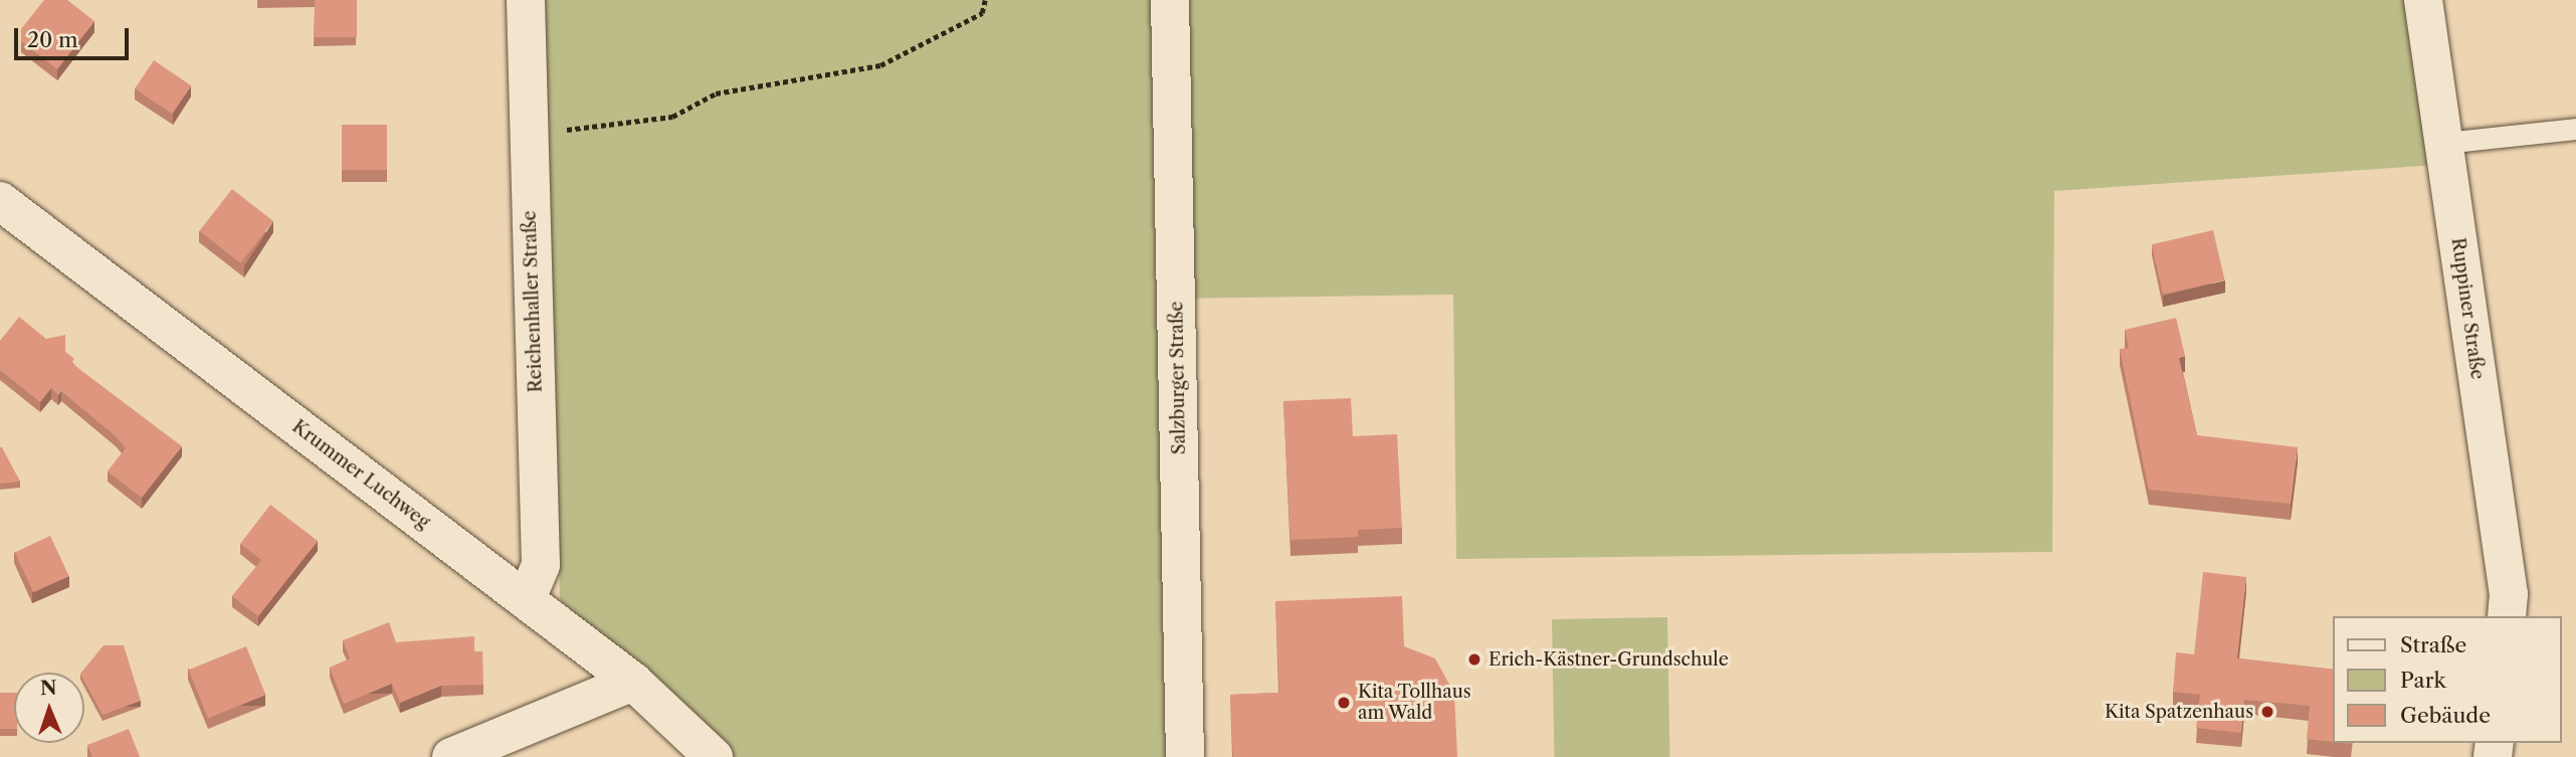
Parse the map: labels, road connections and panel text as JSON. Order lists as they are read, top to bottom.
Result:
{
  "streets": {
    "street": [
      "Reichenhaller Straße",
      "Ruppiner Straße",
      "Salzburger Straße",
      "Krummer Luchweg"
    ]
  },
  "crossings": [
    ["Reichenhaller Straße", "Krummer Luchweg"]
  ],
  "places": ["Erich-Kästner-Grundschule", "Kita Tollhaus am Wald", "Kita Spatzenhaus"],
  "legend": ["Straße", "Park", "Gebäude"],
  "scale_bar": "20 m",
  "north": "top"
}
